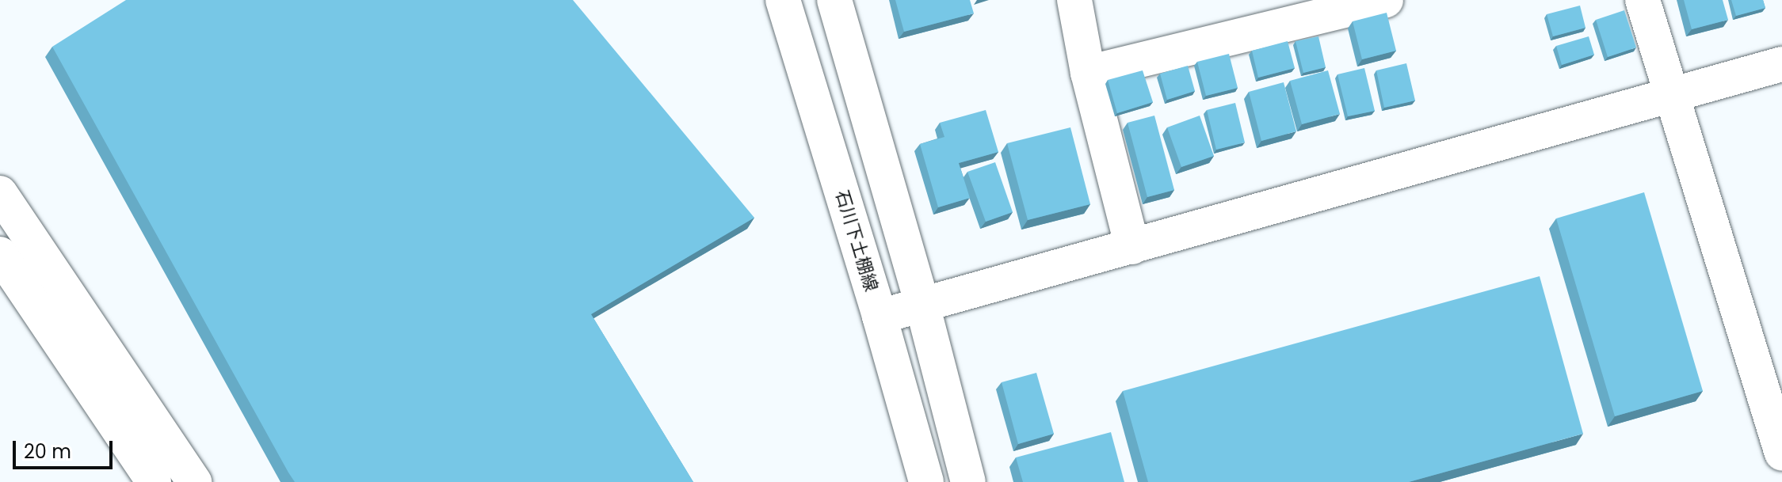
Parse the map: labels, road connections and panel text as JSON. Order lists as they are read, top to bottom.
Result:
{
  "streets": {
    "street": ["石川下土棚線"]
  },
  "scale_bar": "20 m"
}
